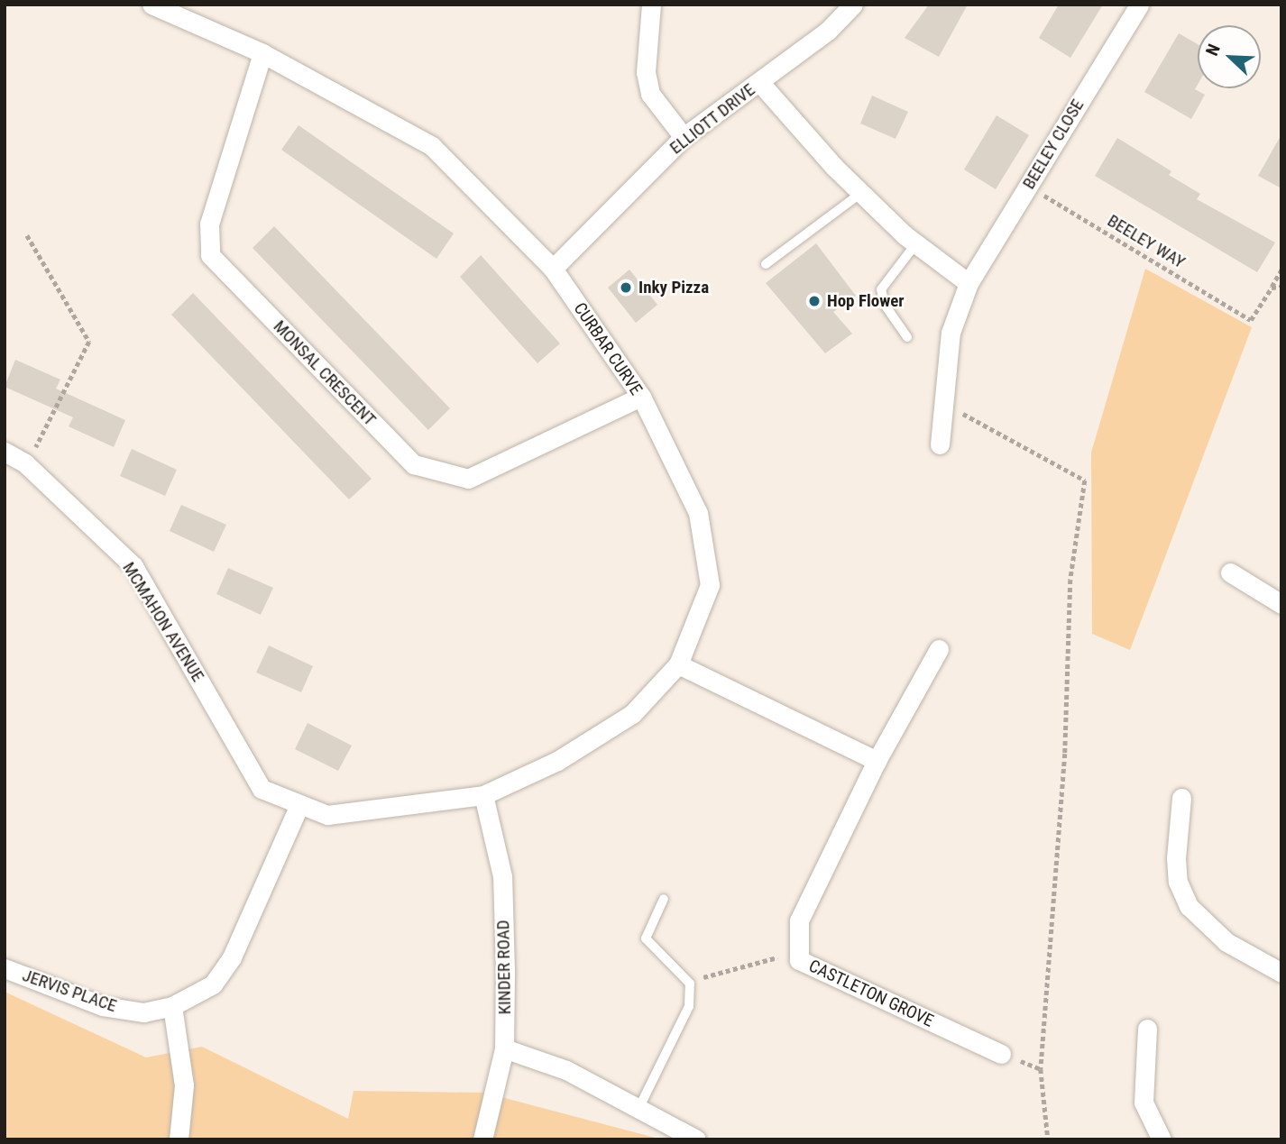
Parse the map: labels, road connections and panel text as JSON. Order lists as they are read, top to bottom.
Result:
{
  "streets": {
    "street": [
      "ELLIOTT DRIVE",
      "BEELEY CLOSE",
      "CURBAR CURVE",
      "MONSAL CRESCENT",
      "MCMAHON AVENUE",
      "KINDER ROAD",
      "JERVIS PLACE",
      "CASTLETON GROVE"
    ],
    "path": ["BEELEY WAY"]
  },
  "crossings": [
    ["ELLIOTT DRIVE", "CURBAR CURVE"],
    ["BEELEY CLOSE", "BEELEY WAY"],
    ["CURBAR CURVE", "MONSAL CRESCENT"],
    ["CURBAR CURVE", "MCMAHON AVENUE"],
    ["CURBAR CURVE", "KINDER ROAD"],
    ["MCMAHON AVENUE", "KINDER ROAD"]
  ],
  "places": ["Inky Pizza", "Hop Flower"],
  "north": "top left"
}
